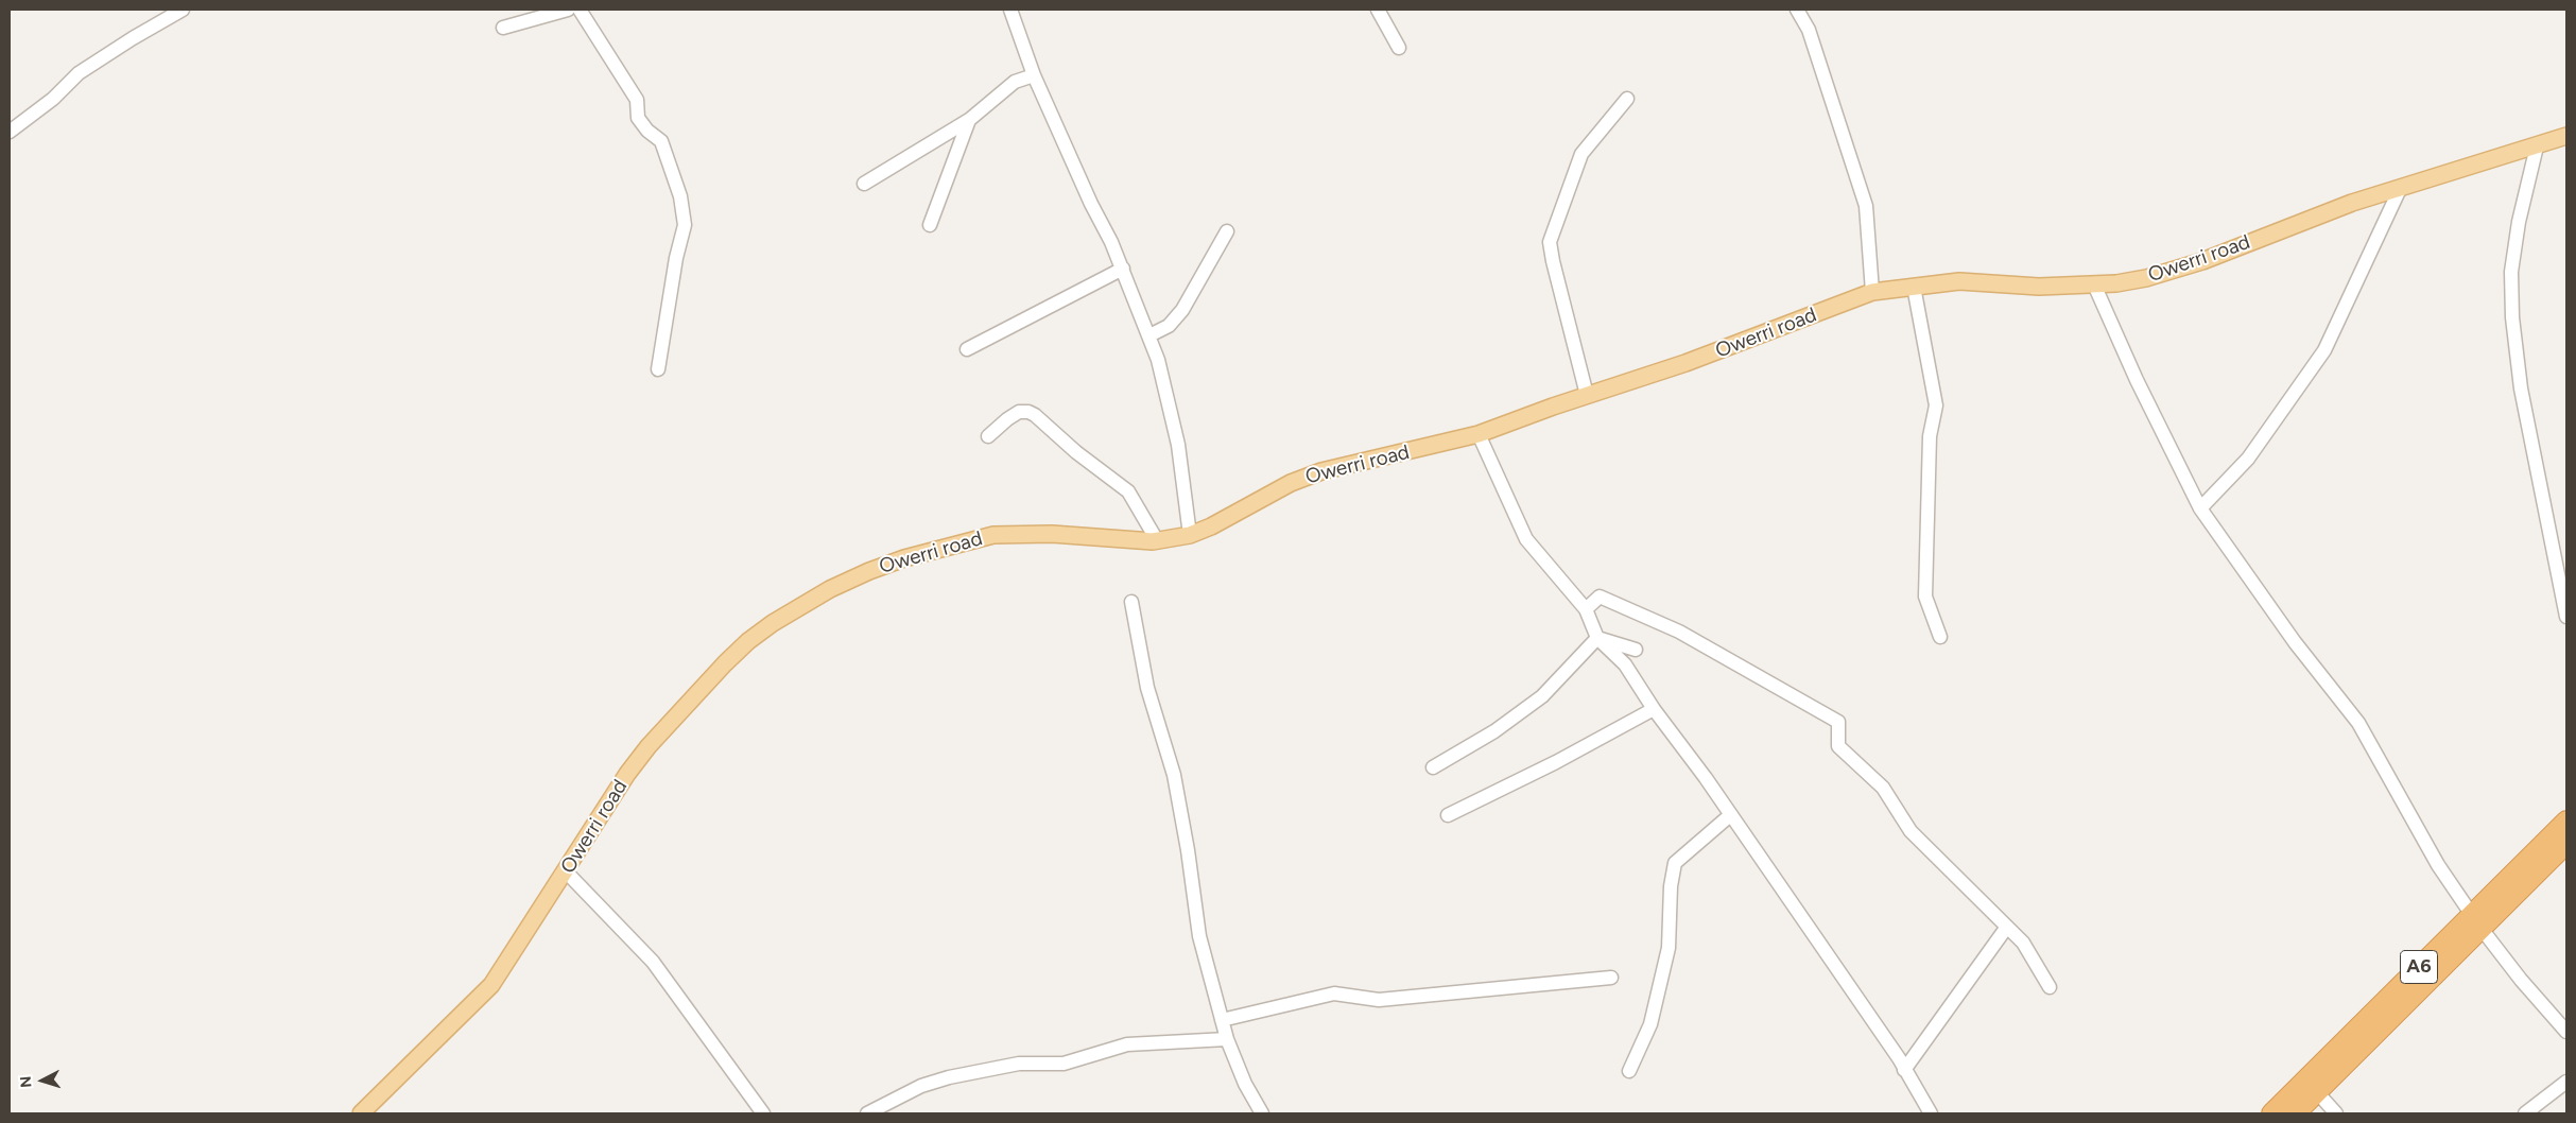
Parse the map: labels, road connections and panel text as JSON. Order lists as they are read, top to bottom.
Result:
{
  "streets": {
    "highway": ["A6"],
    "main road": ["Owerri road"]
  },
  "north": "left"
}
